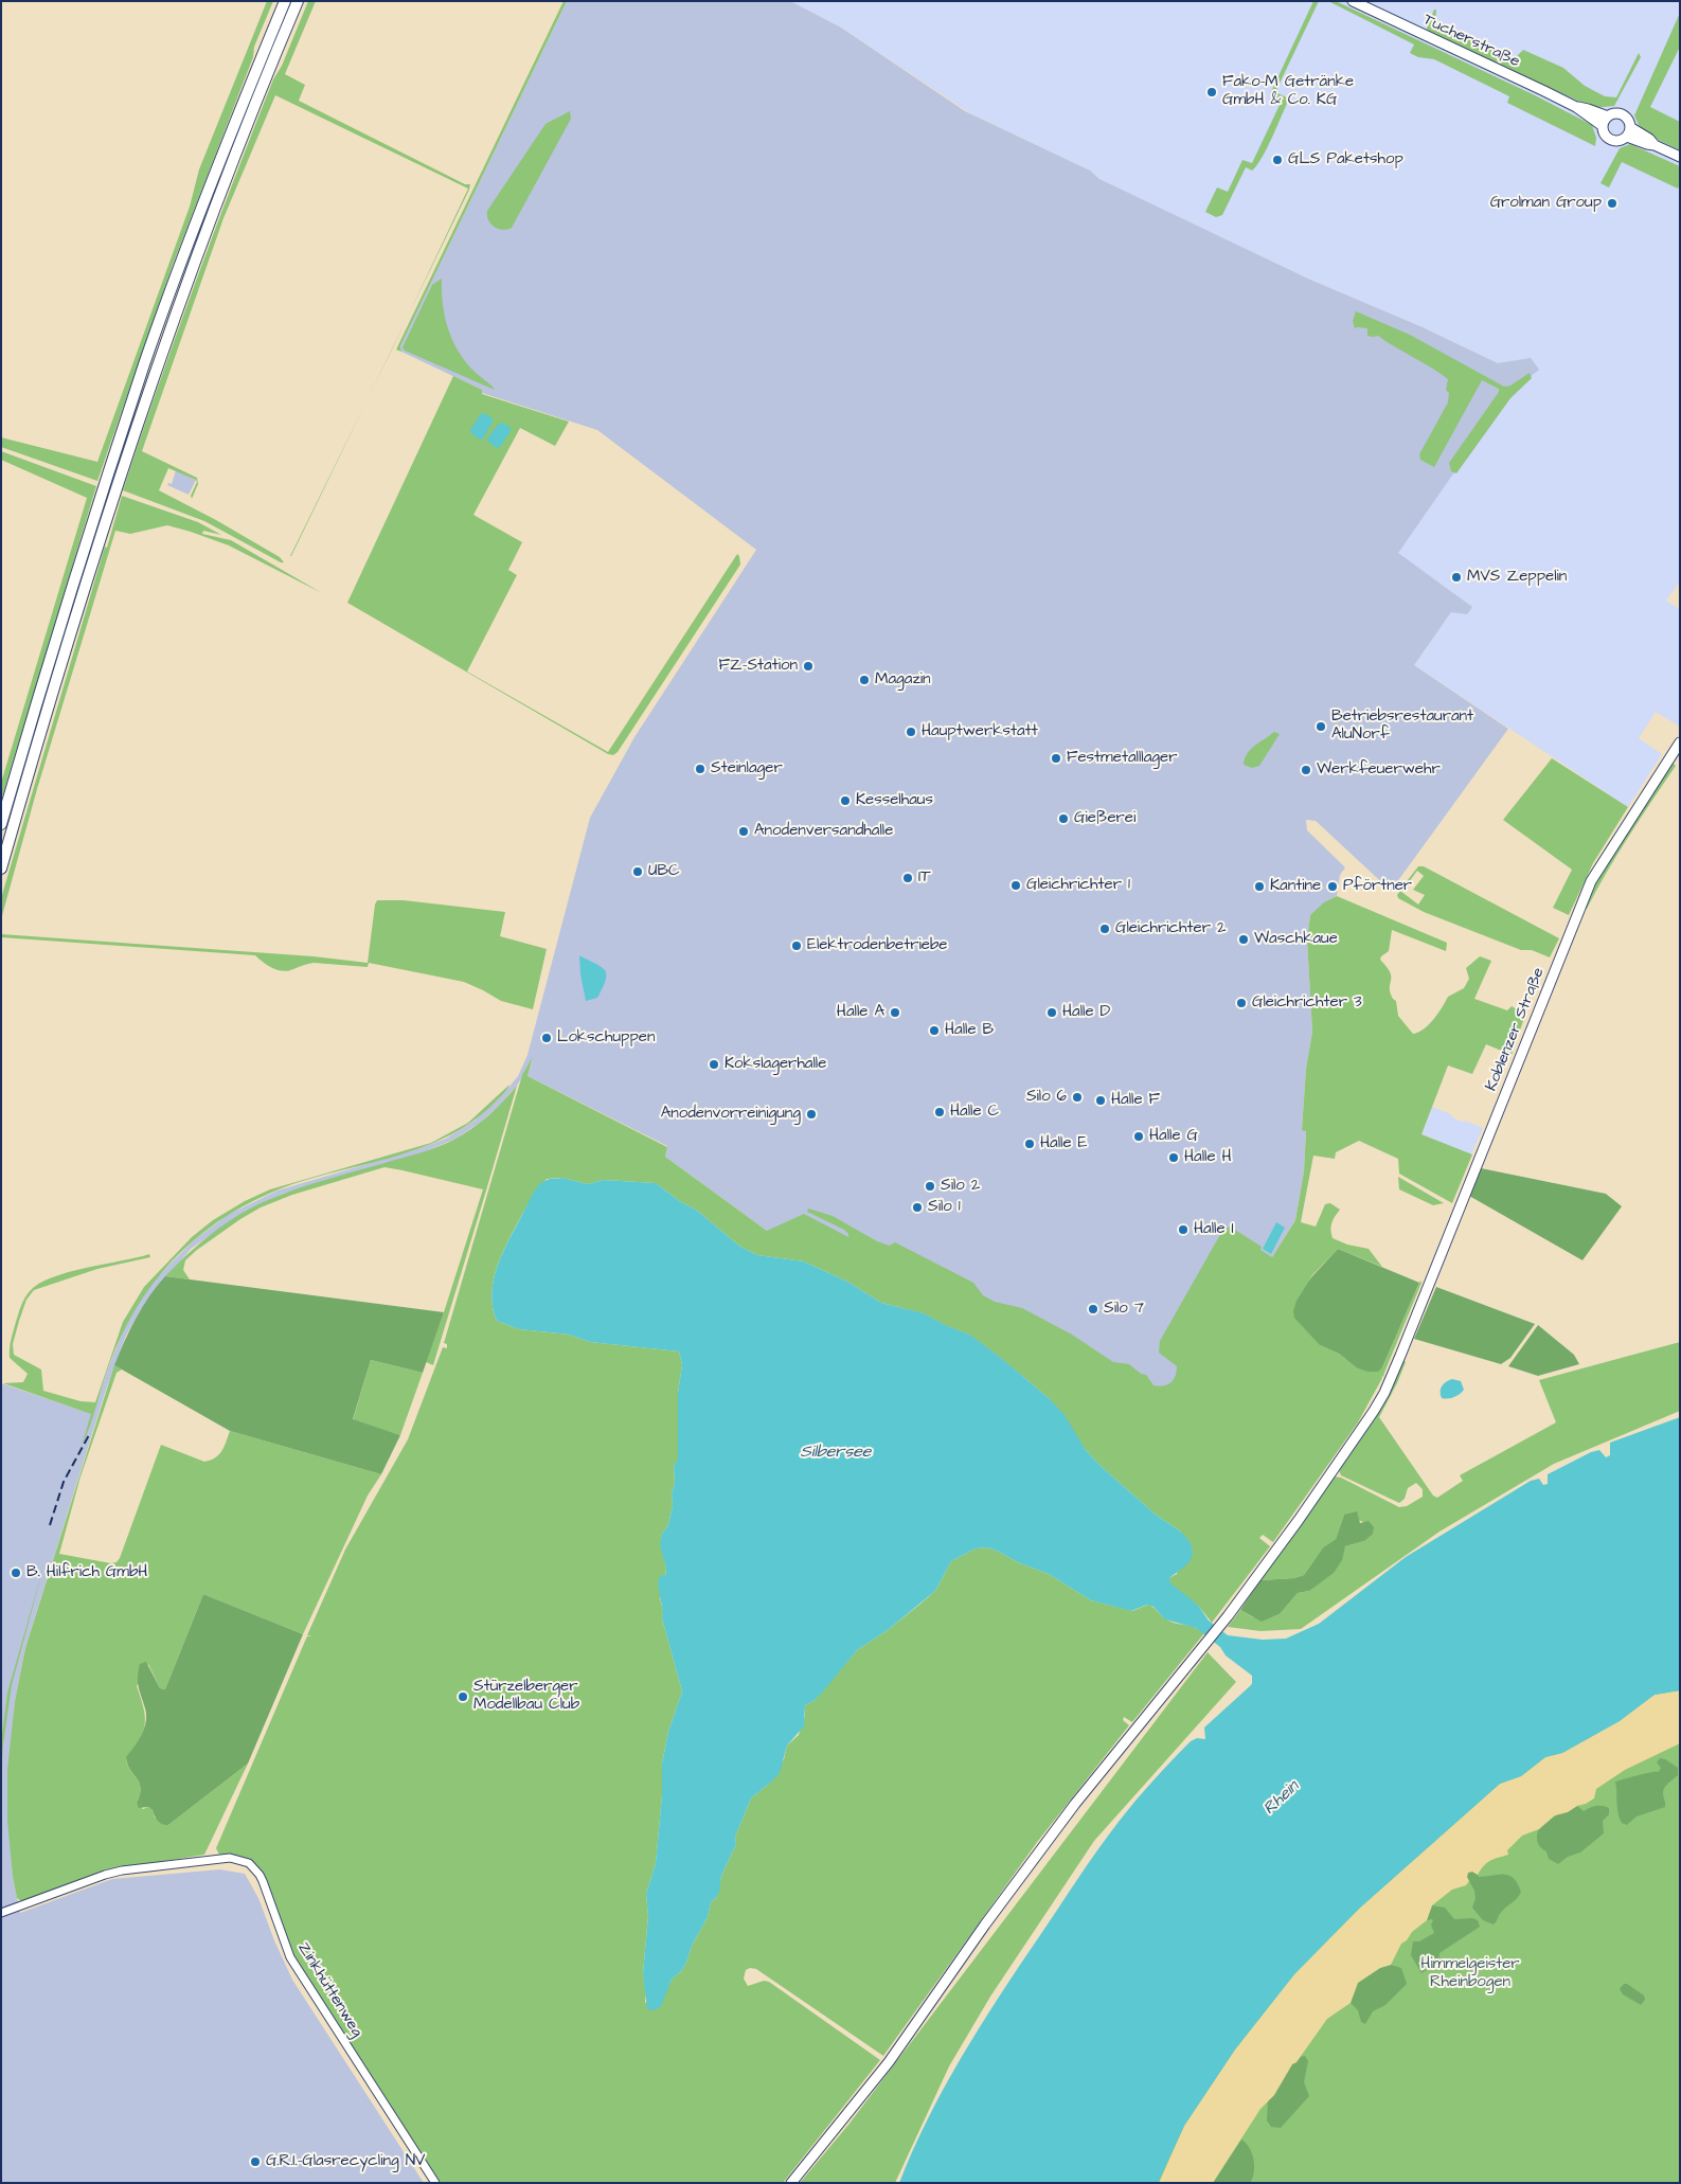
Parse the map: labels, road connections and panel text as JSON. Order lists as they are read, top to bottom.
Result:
{
  "streets": {
    "main road": ["Tucherstraße", "Koblenzer Straße"],
    "street": ["Zinkhüttenweg"]
  },
  "water": ["Silbersee", "Rhein"],
  "parks": ["Himmelgeister Rheinbogen"],
  "places": [
    "Fako-M Getränke GmbH & Co. KG",
    "GLS Paketshop",
    "Grolman Group",
    "MVS Zeppelin",
    "FZ-Station",
    "Magazin",
    "Betriebsrestaurant AluNorf",
    "Hauptwerkstatt",
    "Festmetalllager",
    "Steinlager",
    "Werkfeuerwehr",
    "Kesselhaus",
    "Gießerei",
    "Anodenversandhalle",
    "UBC",
    "IT",
    "Gleichrichter 1",
    "Kantine",
    "Pförtner",
    "Gleichrichter 2",
    "Waschkaue",
    "Elektrodenbetriebe",
    "Gleichrichter 3",
    "Halle A",
    "Halle D",
    "Halle B",
    "Lokschuppen",
    "Kokslagerhalle",
    "Silo 6",
    "Halle F",
    "Halle C",
    "Anodenvorreinigung",
    "Halle G",
    "Halle E",
    "Halle H",
    "Silo 2",
    "Silo 1",
    "Halle I",
    "Silo 7",
    "B. Hilfrich GmbH",
    "Stürzelberger Modellbau Club",
    "G.R.I.-Glasrecycling NV"
  ]
}
